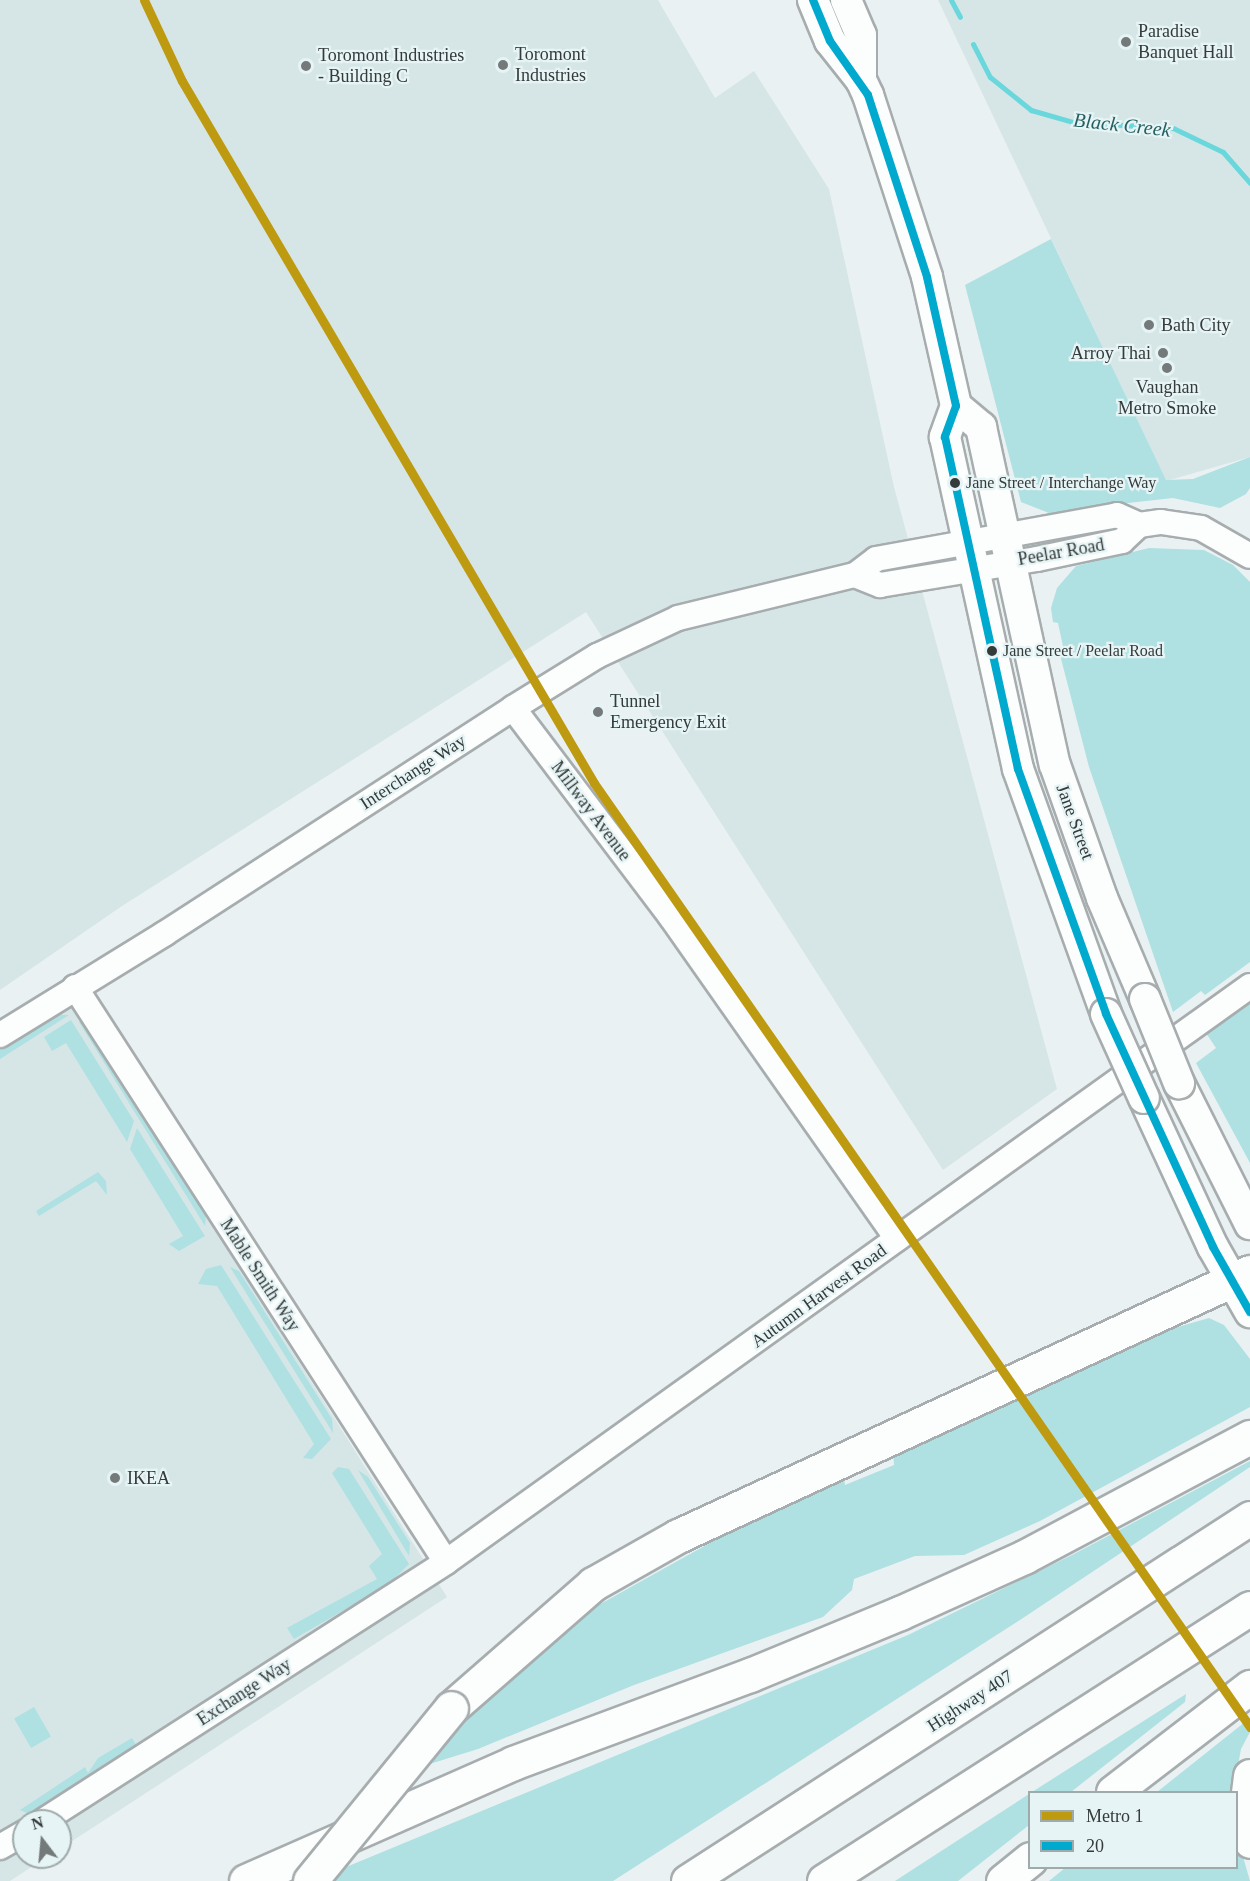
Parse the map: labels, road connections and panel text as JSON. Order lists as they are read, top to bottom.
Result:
{
  "streets": {
    "highway": ["Highway 407"],
    "main road": ["Jane Street"],
    "street": [
      "Peelar Road",
      "Interchange Way",
      "Millway Avenue",
      "Mable Smith Way",
      "Autumn Harvest Road",
      "Exchange Way"
    ]
  },
  "crossings": [
    ["Peelar Road", "Interchange Way"],
    ["Peelar Road", "Jane Street"],
    ["Interchange Way", "Millway Avenue"],
    ["Interchange Way", "Jane Street"],
    ["Interchange Way", "Mable Smith Way"],
    ["Millway Avenue", "Autumn Harvest Road"],
    ["Mable Smith Way", "Autumn Harvest Road"],
    ["Mable Smith Way", "Exchange Way"],
    ["Autumn Harvest Road", "Exchange Way"]
  ],
  "water": ["Black Creek"],
  "places": [
    "Paradise Banquet Hall",
    "Toromont Industries",
    "Toromont Industries - Building C",
    "Bath City",
    "Arroy Thai",
    "Vaughan Metro Smoke",
    "Jane Street / Interchange Way",
    "Jane Street / Peelar Road",
    "Tunnel Emergency Exit",
    "IKEA"
  ],
  "lines": ["metro line 1", "transit line 20"],
  "legend": ["Metro 1", "20"],
  "north": "top"
}
